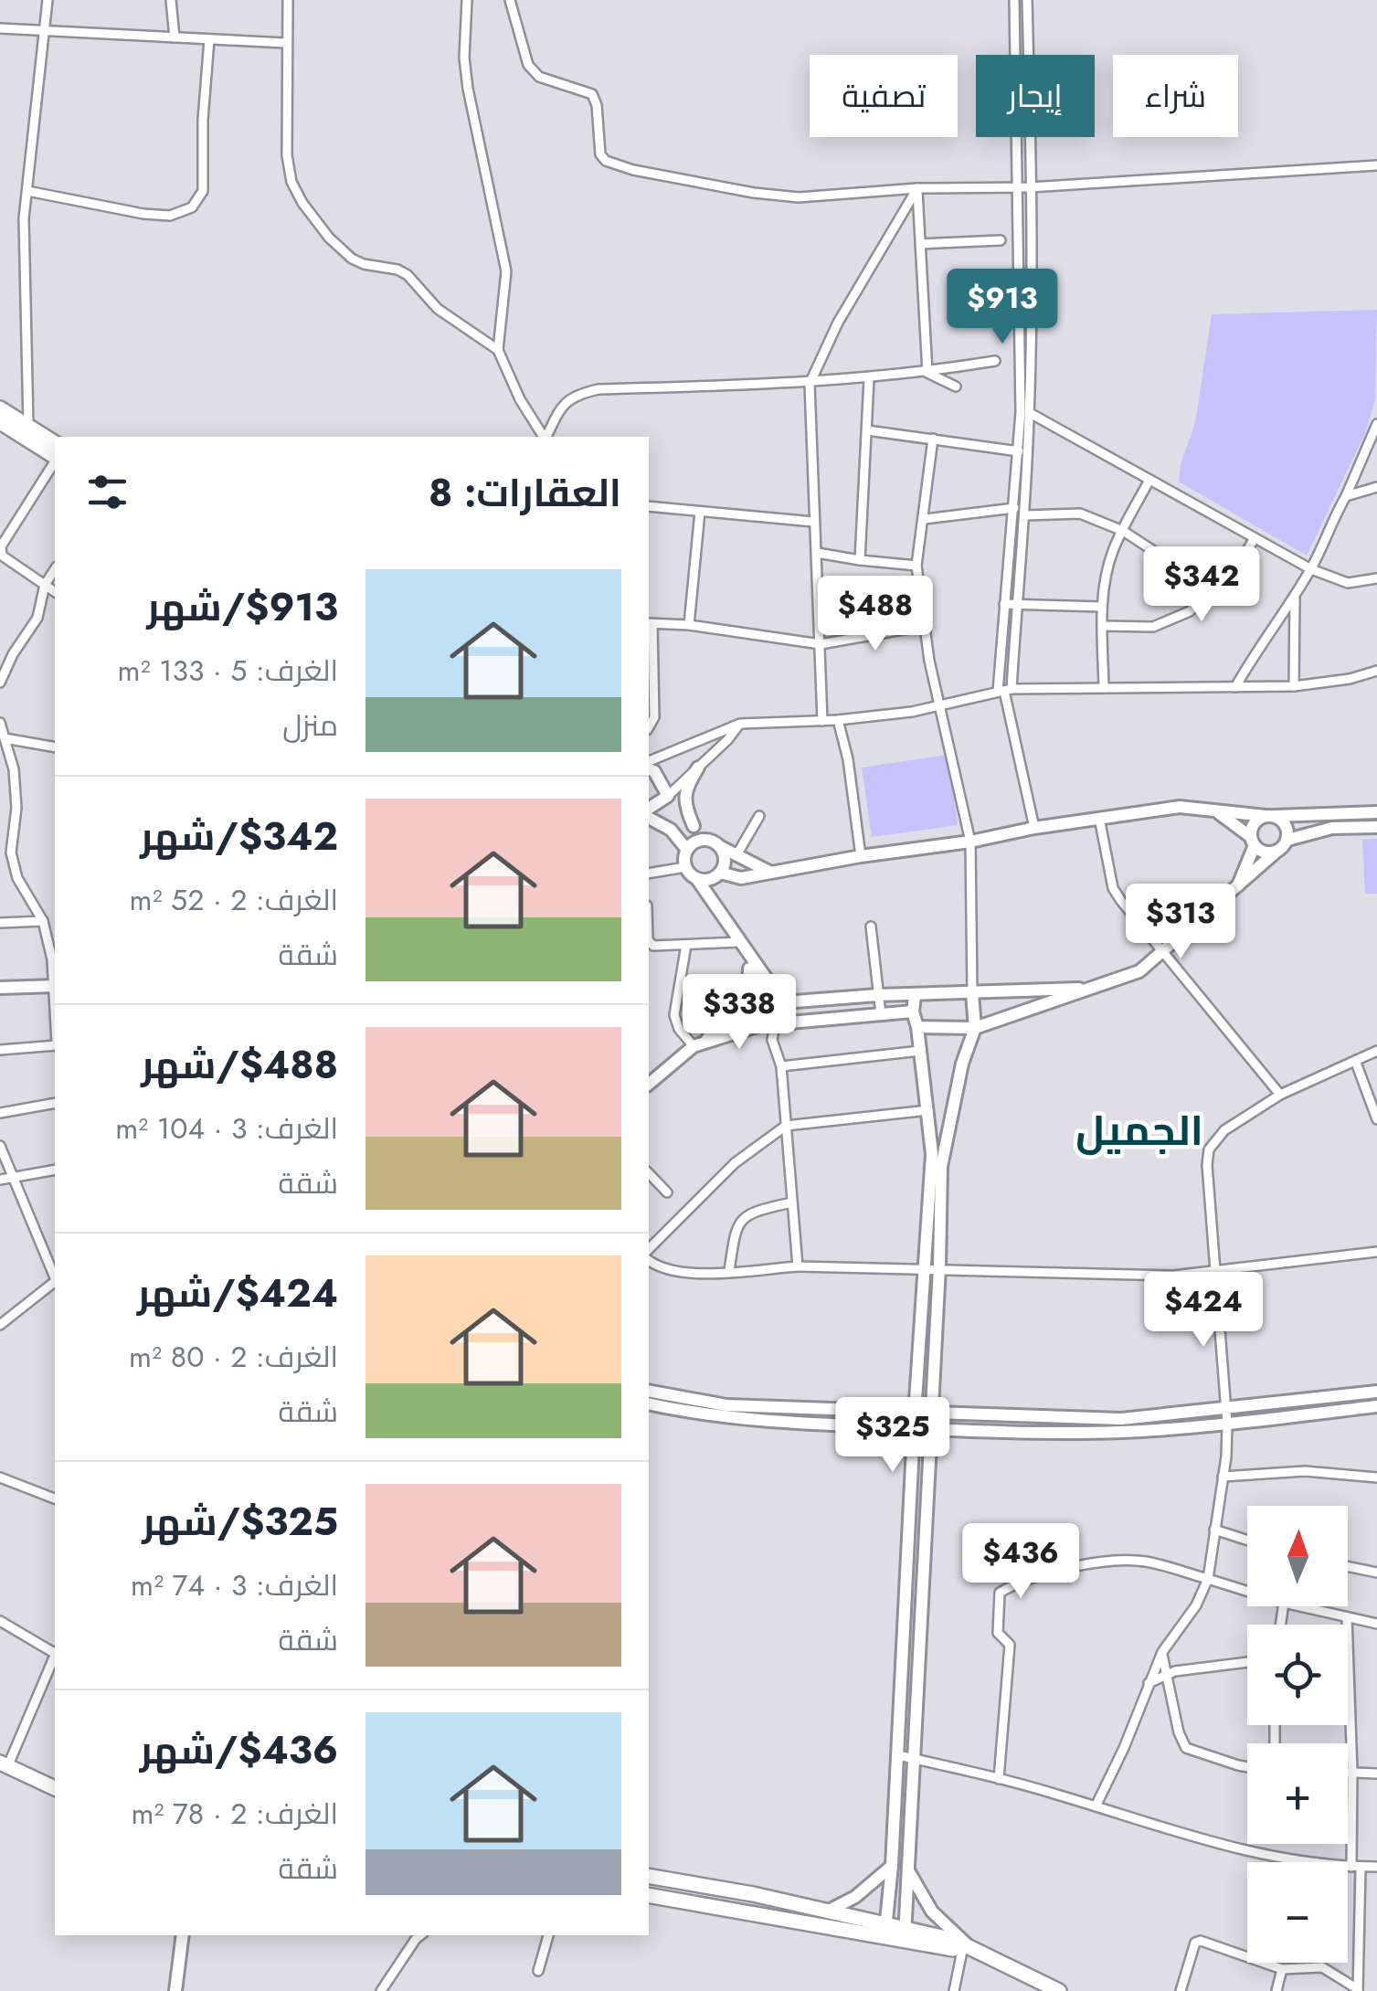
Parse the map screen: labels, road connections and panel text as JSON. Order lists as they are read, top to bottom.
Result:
{
  "districts": ["الجميل"],
  "north": "top",
  "page": {
    "chip": ["شراء", "إيجار", "تصفية"],
    "price": [
      "$913",
      "$342",
      "$488",
      "$313",
      "$338",
      "$424",
      "$325",
      "$436"
    ],
    "heading": "العقارات: 8",
    "list": [
      {
        "name": "$913/شهر",
        "note": "الغرف: 5 · 133 m² · منزل"
      },
      {
        "name": "$342/شهر",
        "note": "الغرف: 2 · 52 m² · شقة"
      },
      {
        "name": "$488/شهر",
        "note": "الغرف: 3 · 104 m² · شقة"
      },
      {
        "name": "$424/شهر",
        "note": "الغرف: 2 · 80 m² · شقة"
      },
      {
        "name": "$325/شهر",
        "note": "الغرف: 3 · 74 m² · شقة"
      },
      {
        "name": "$436/شهر",
        "note": "الغرف: 2 · 78 m² · شقة"
      }
    ],
    "map_buttons": ["+", "−"]
  }
}
